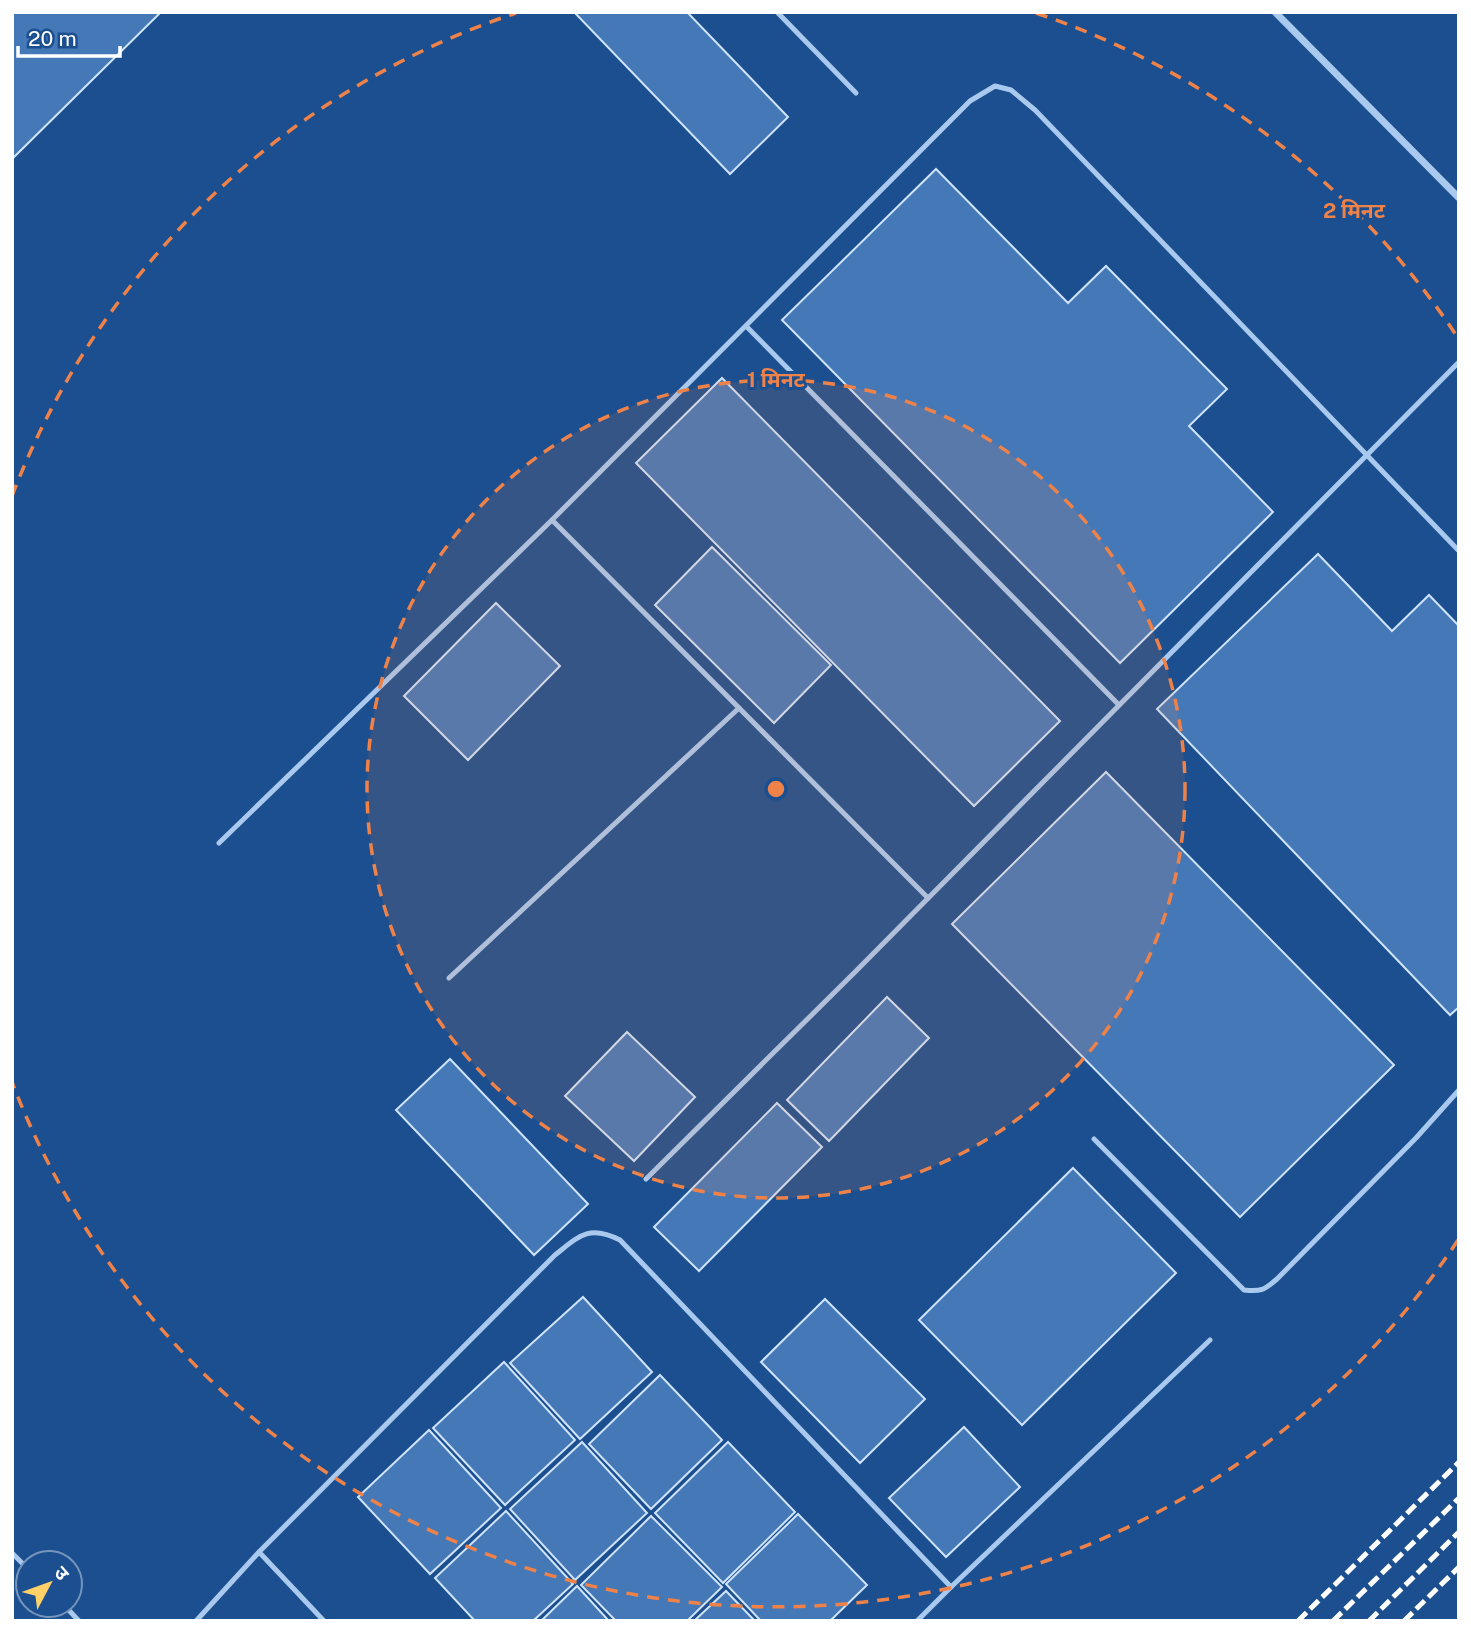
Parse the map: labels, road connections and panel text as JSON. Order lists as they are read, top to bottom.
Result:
{
  "scale_bar": "20 m",
  "north": "top right",
  "rings": ["2 मिनट", "1 मिनट"]
}
